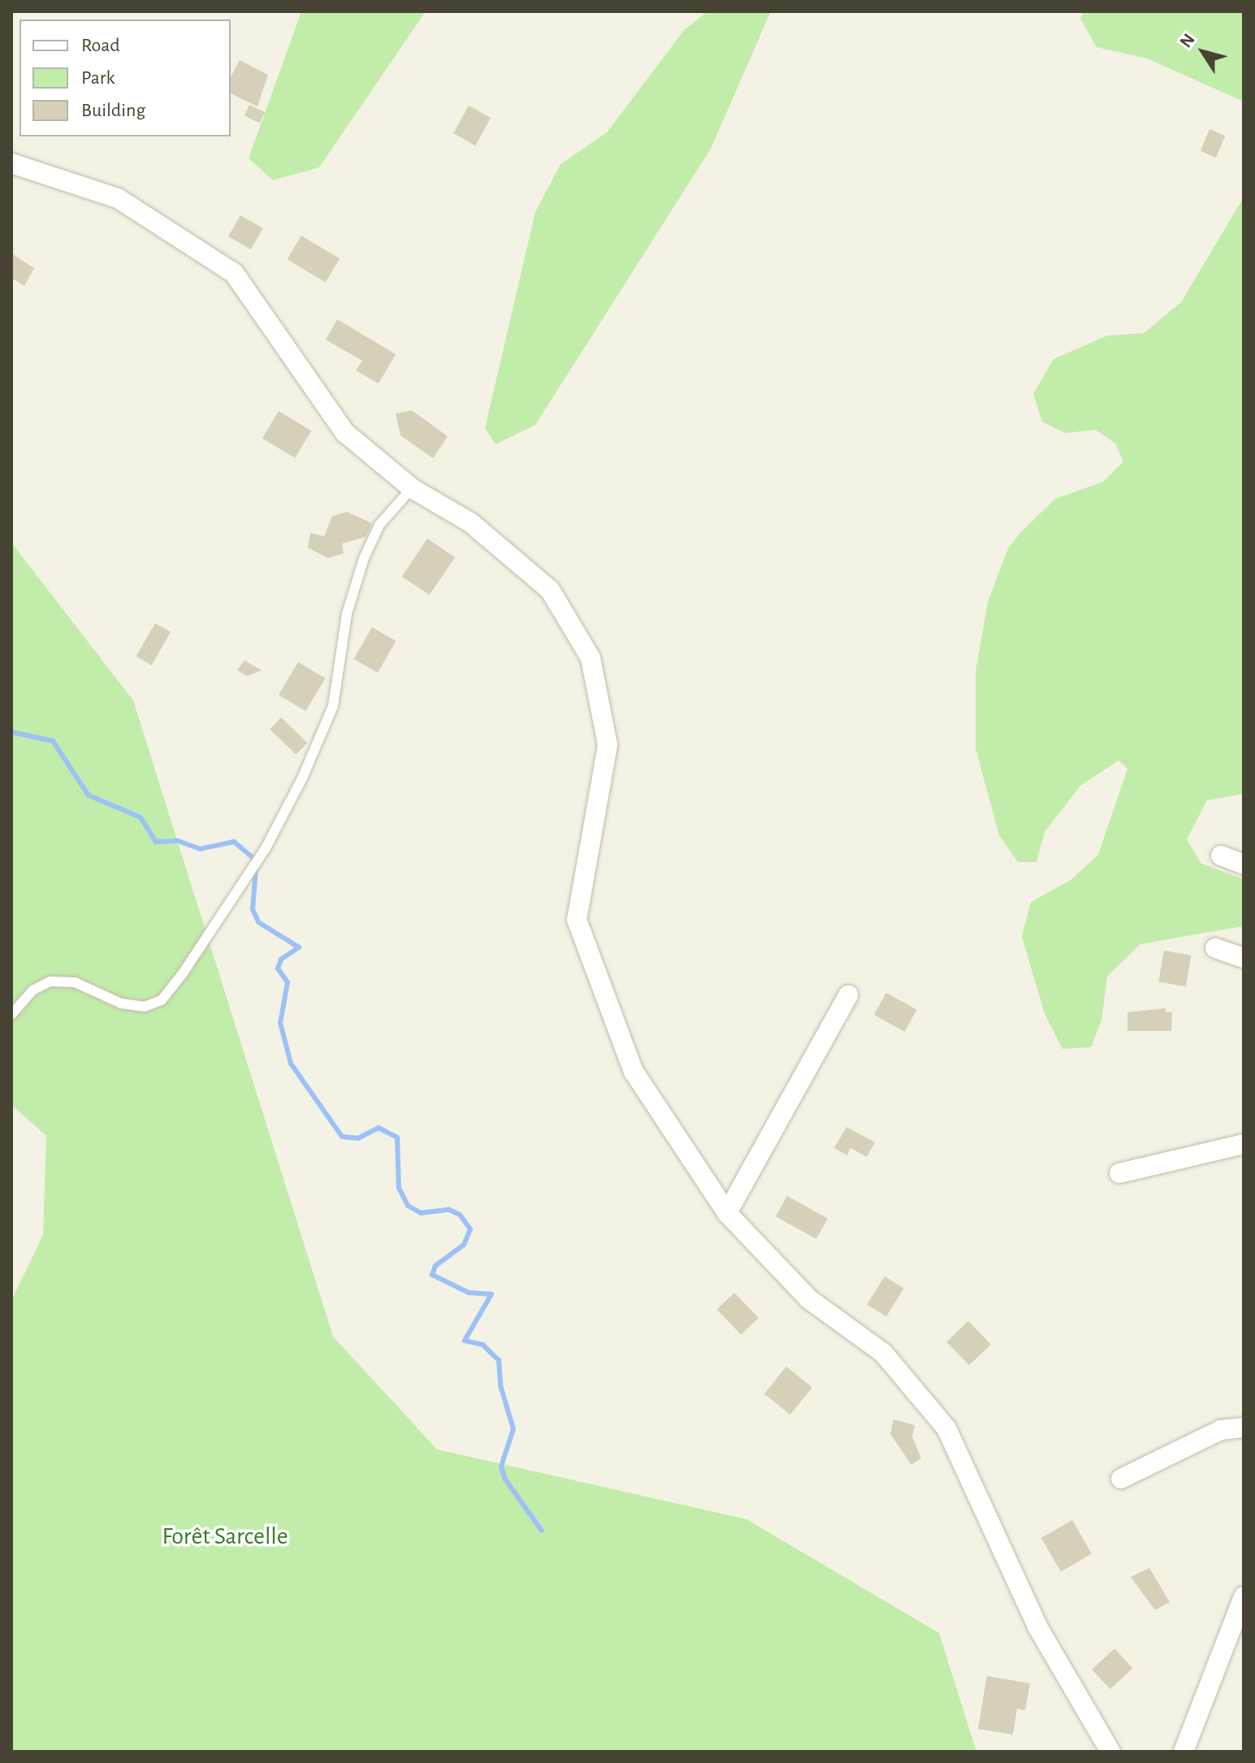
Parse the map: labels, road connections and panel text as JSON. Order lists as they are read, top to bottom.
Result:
{
  "parks": ["Forêt Sarcelle"],
  "legend": ["Road", "Park", "Building"],
  "north": "top left"
}
